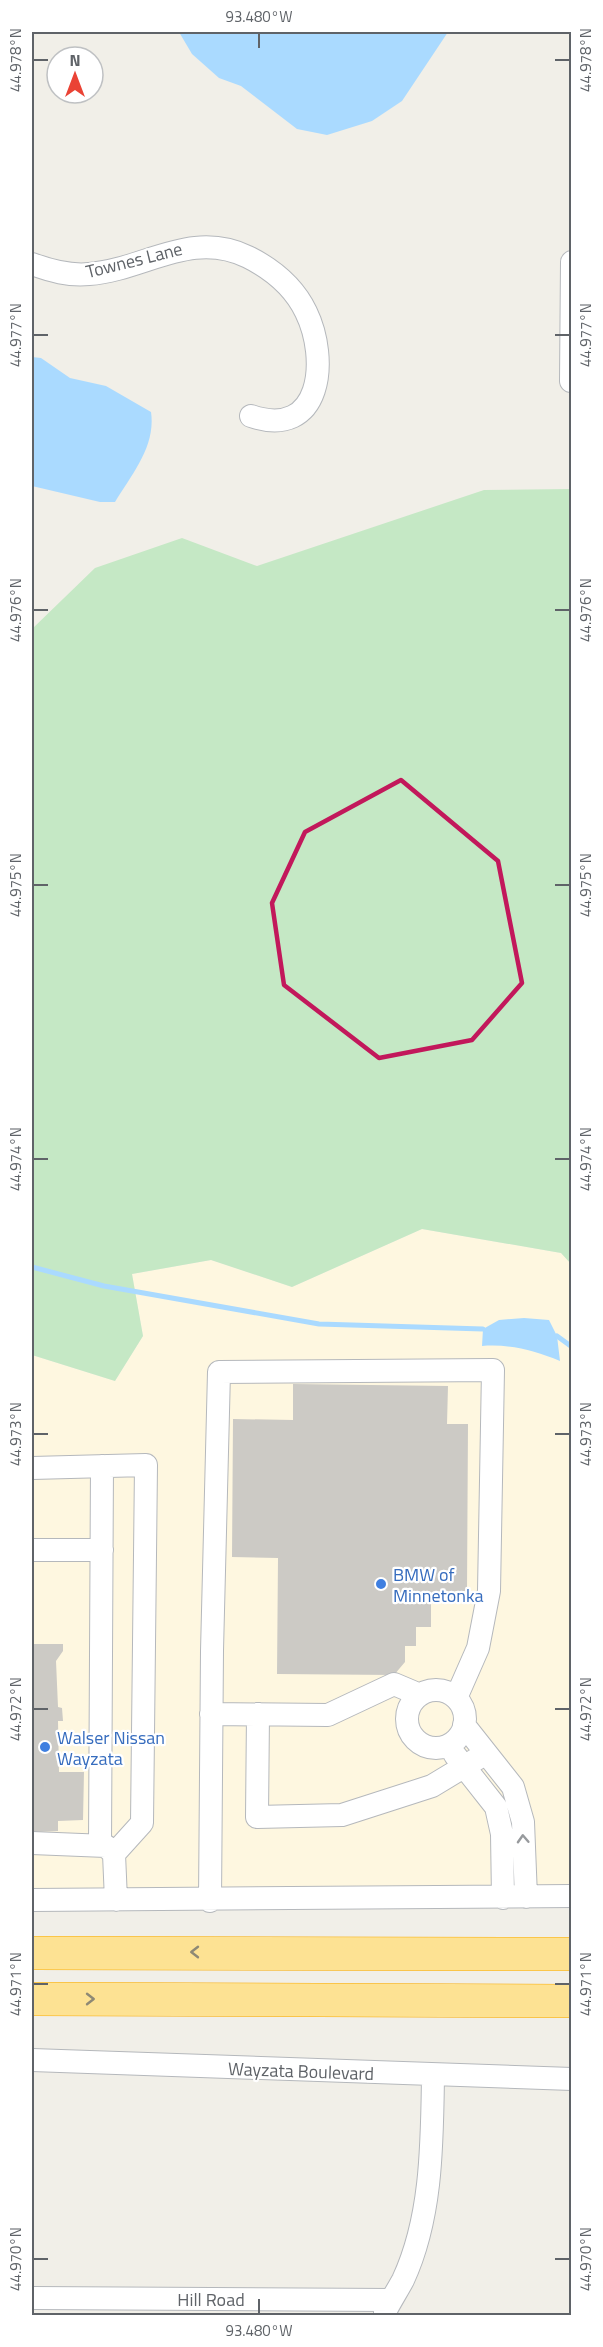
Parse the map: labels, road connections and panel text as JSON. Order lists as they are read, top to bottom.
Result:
{
  "streets": {
    "street": ["Townes Lane", "Wayzata Boulevard", "Hill Road"]
  },
  "places": ["BMW of Minnetonka", "Walser Nissan Wayzata"],
  "north": "top",
  "coordinates": [
    "93.480°W",
    "44.978°N",
    "44.977°N",
    "44.976°N",
    "44.975°N",
    "44.974°N",
    "44.973°N",
    "44.972°N",
    "44.971°N",
    "44.970°N"
  ]
}
